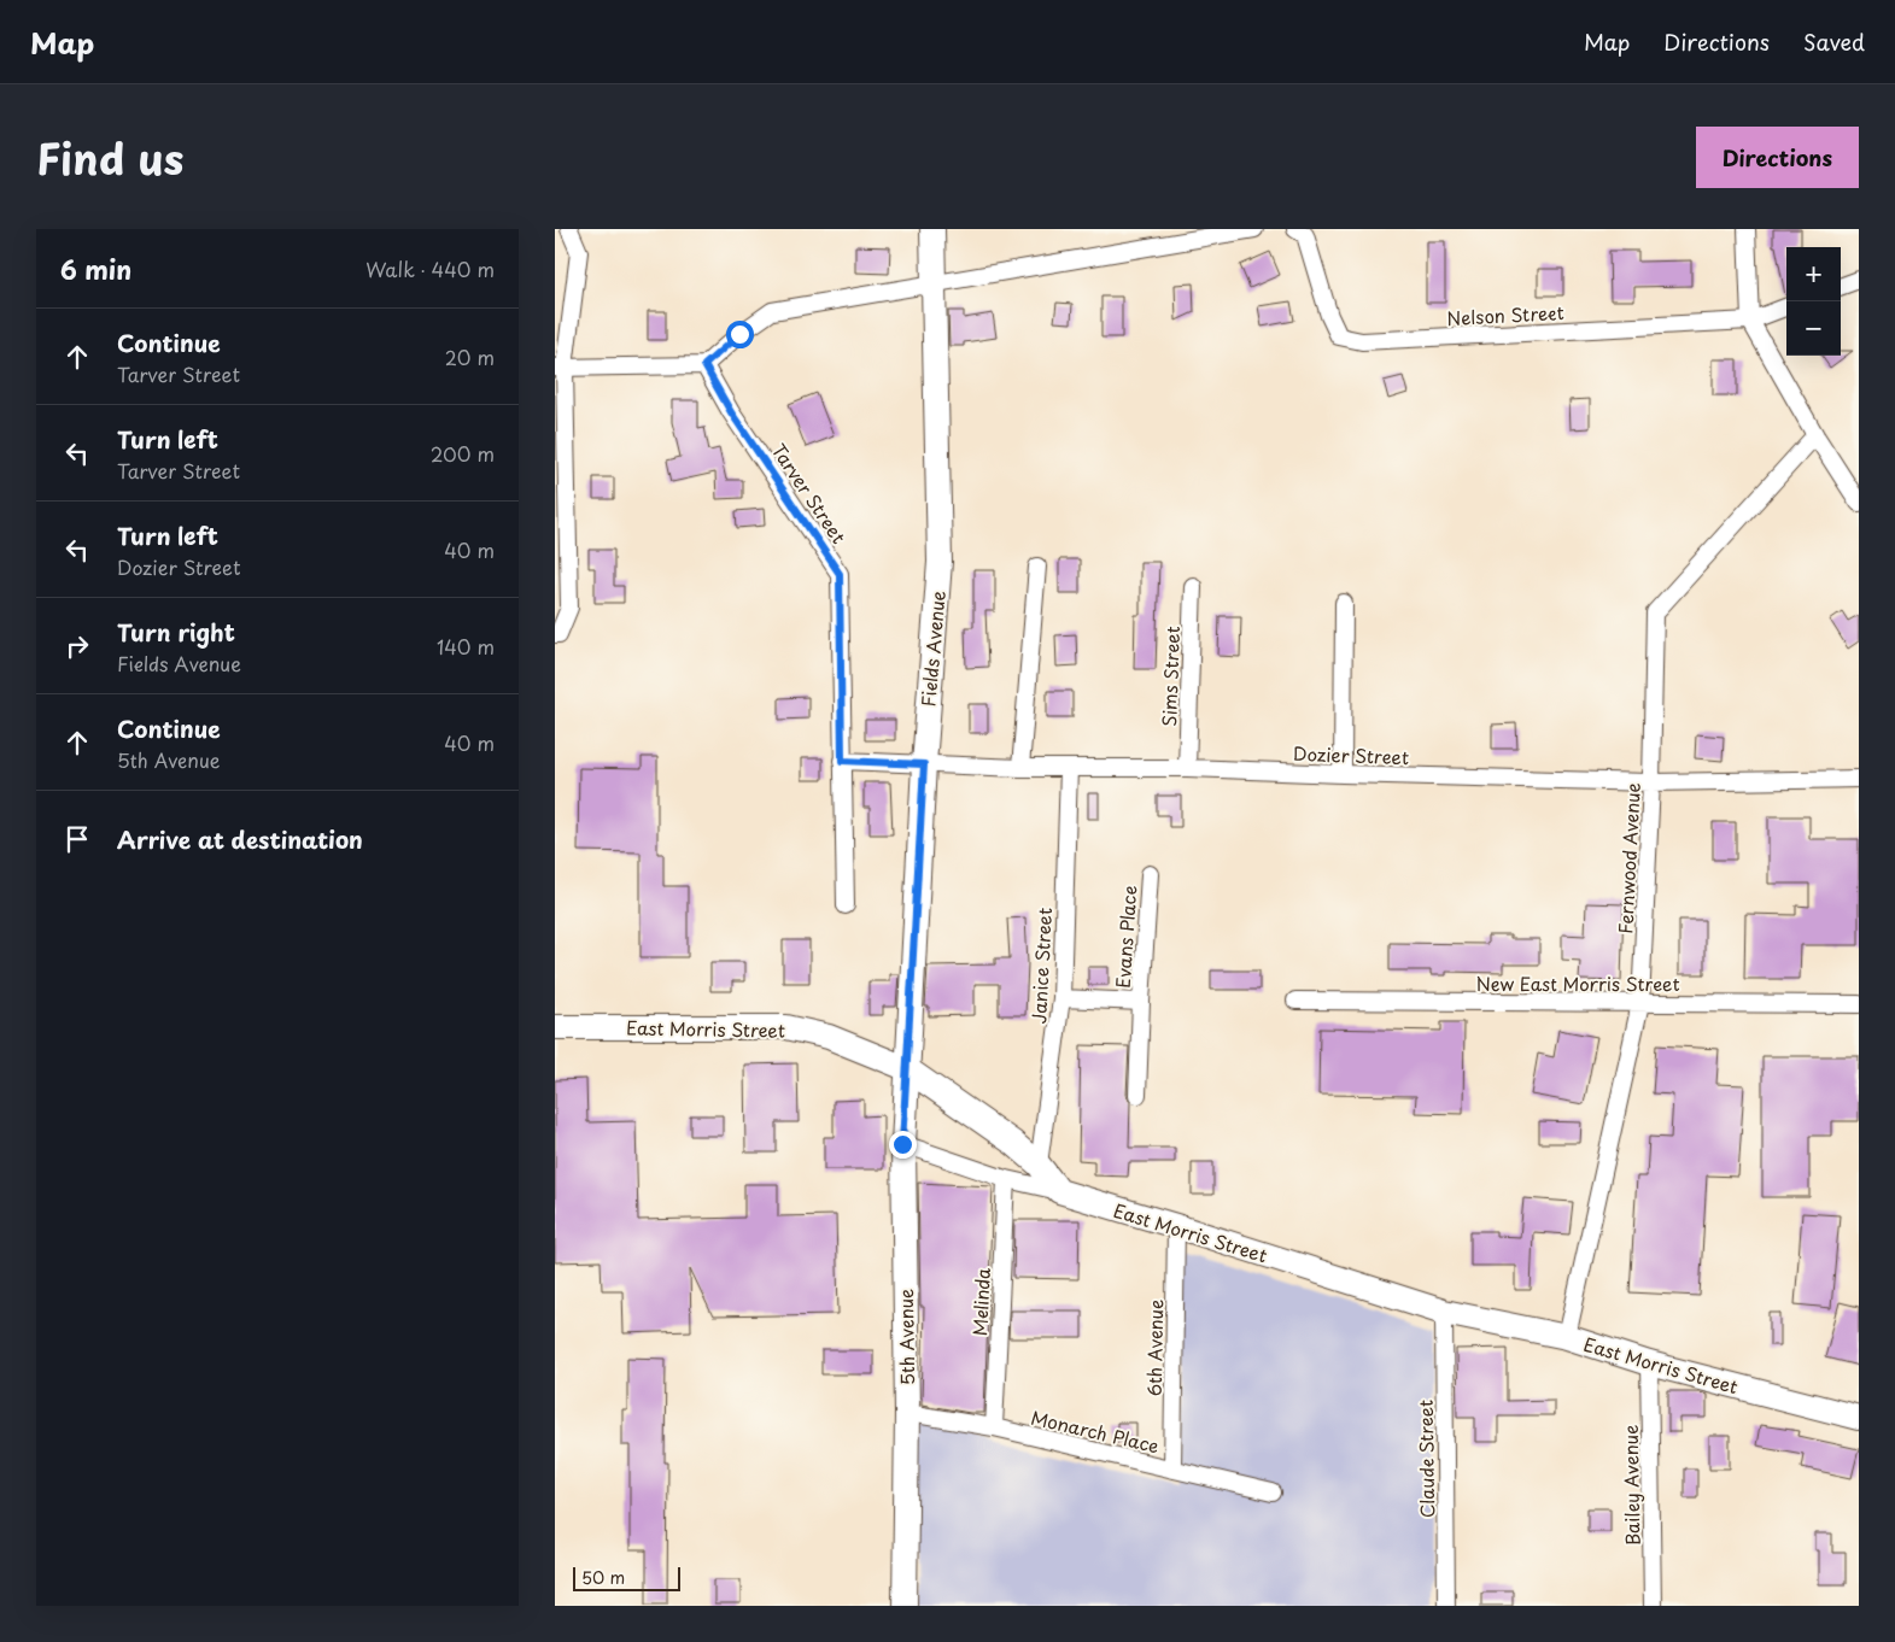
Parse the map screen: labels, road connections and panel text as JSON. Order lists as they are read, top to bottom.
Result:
{
  "streets": {
    "main road": ["Fields Avenue", "East Morris Street", "5th Avenue"],
    "street": [
      "Nelson Street",
      "Tarver Street",
      "Sims Street",
      "Dozier Street",
      "Fernwood Avenue",
      "Evans Place",
      "Janice Street",
      "New East Morris Street",
      "Melinda",
      "6th Avenue",
      "Monarch Place",
      "Claude Street",
      "Bailey Avenue"
    ]
  },
  "crossings": [
    ["Tarver Street", "Dozier Street"],
    ["Fields Avenue", "Dozier Street"],
    ["Fields Avenue", "East Morris Street"],
    ["Fields Avenue", "5th Avenue"],
    ["Sims Street", "Dozier Street"],
    ["Dozier Street", "Fernwood Avenue"],
    ["Dozier Street", "Janice Street"],
    ["Fernwood Avenue", "New East Morris Street"],
    ["Fernwood Avenue", "East Morris Street"],
    ["Evans Place", "Janice Street"],
    ["Janice Street", "East Morris Street"],
    ["East Morris Street", "5th Avenue"],
    ["East Morris Street", "6th Avenue"],
    ["East Morris Street", "Claude Street"],
    ["East Morris Street", "Bailey Avenue"],
    ["Melinda", "Monarch Place"],
    ["5th Avenue", "Monarch Place"],
    ["6th Avenue", "Monarch Place"]
  ],
  "scale_bar": "50 m",
  "page": {
    "header": "Map",
    "nav": ["Map", "Directions", "Saved"],
    "title": "Find us",
    "buttons": "Directions",
    "heading": ["6 min", "Walk · 440 m"],
    "map_buttons": ["+", "−"],
    "list": [
      ["Continue", "Tarver Street", "20 m"],
      ["Turn left", "Tarver Street", "200 m"],
      ["Turn left", "Dozier Street", "40 m"],
      ["Turn right", "Fields Avenue", "140 m"],
      ["Continue", "5th Avenue", "40 m"],
      "Arrive at destination"
    ],
    "scale": "50 m"
  }
}
